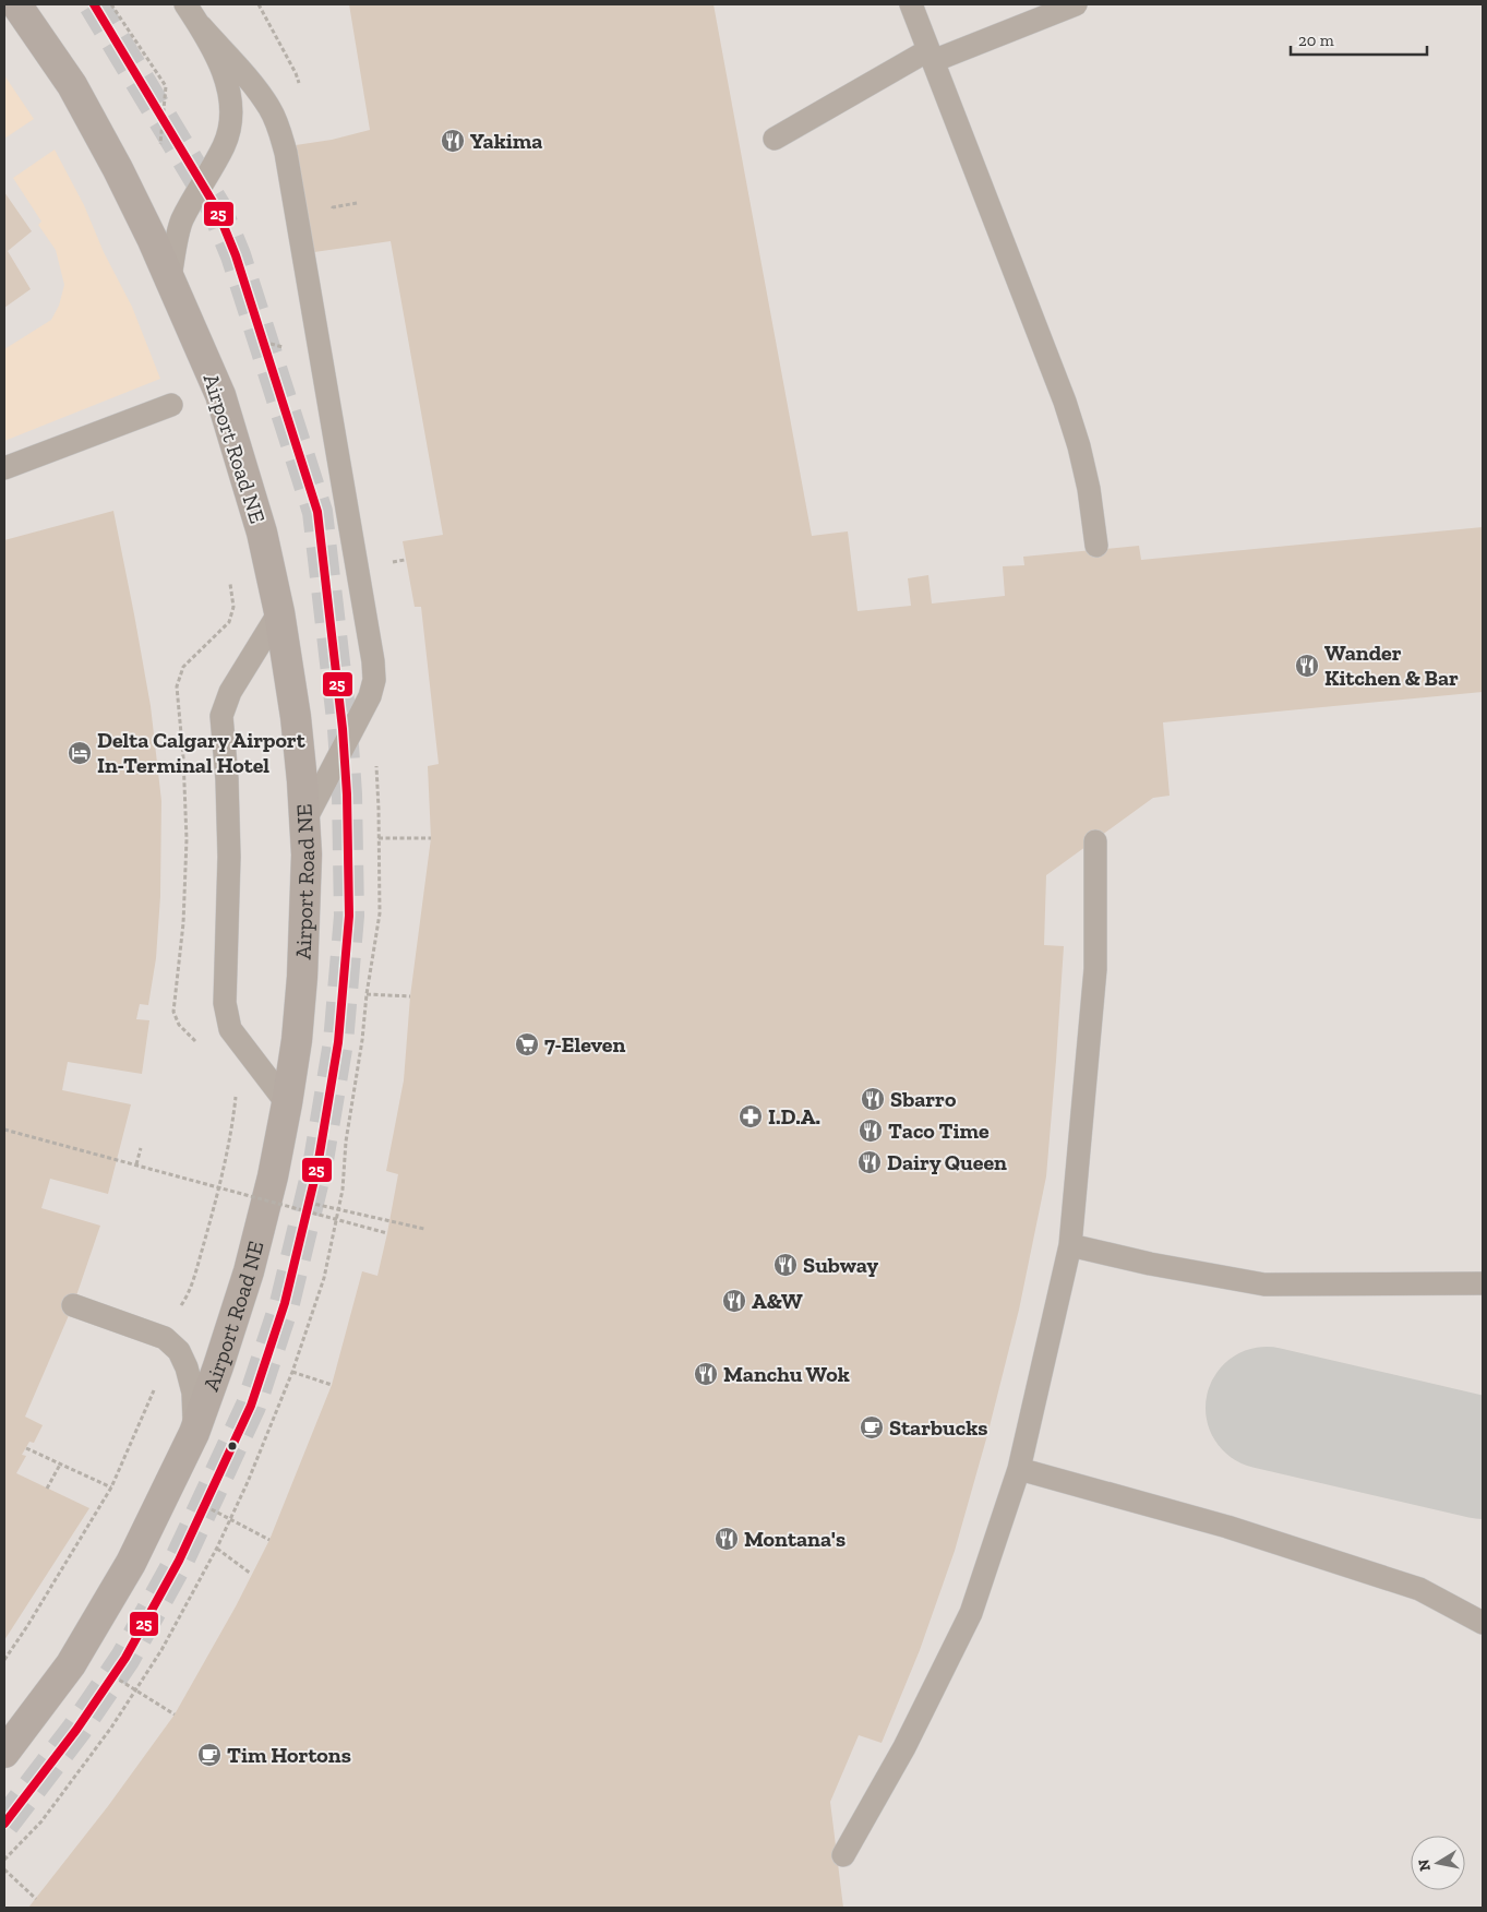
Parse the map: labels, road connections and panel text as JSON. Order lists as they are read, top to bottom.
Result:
{
  "streets": {
    "main road": ["Airport Road NE"]
  },
  "places": {
    "restaurant": [
      "Yakima",
      "Wander Kitchen & Bar",
      "Sbarro",
      "Taco Time",
      "Dairy Queen",
      "Subway",
      "A&W",
      "Manchu Wok",
      "Montana's"
    ],
    "hotel": ["Delta Calgary Airport In-Terminal Hotel"],
    "supermarket": ["7-Eleven"],
    "pharmacy": ["I.D.A."],
    "cafe": ["Starbucks", "Tim Hortons"]
  },
  "lines": ["transit line 25"],
  "scale_bar": "20 m",
  "north": "left"
}
